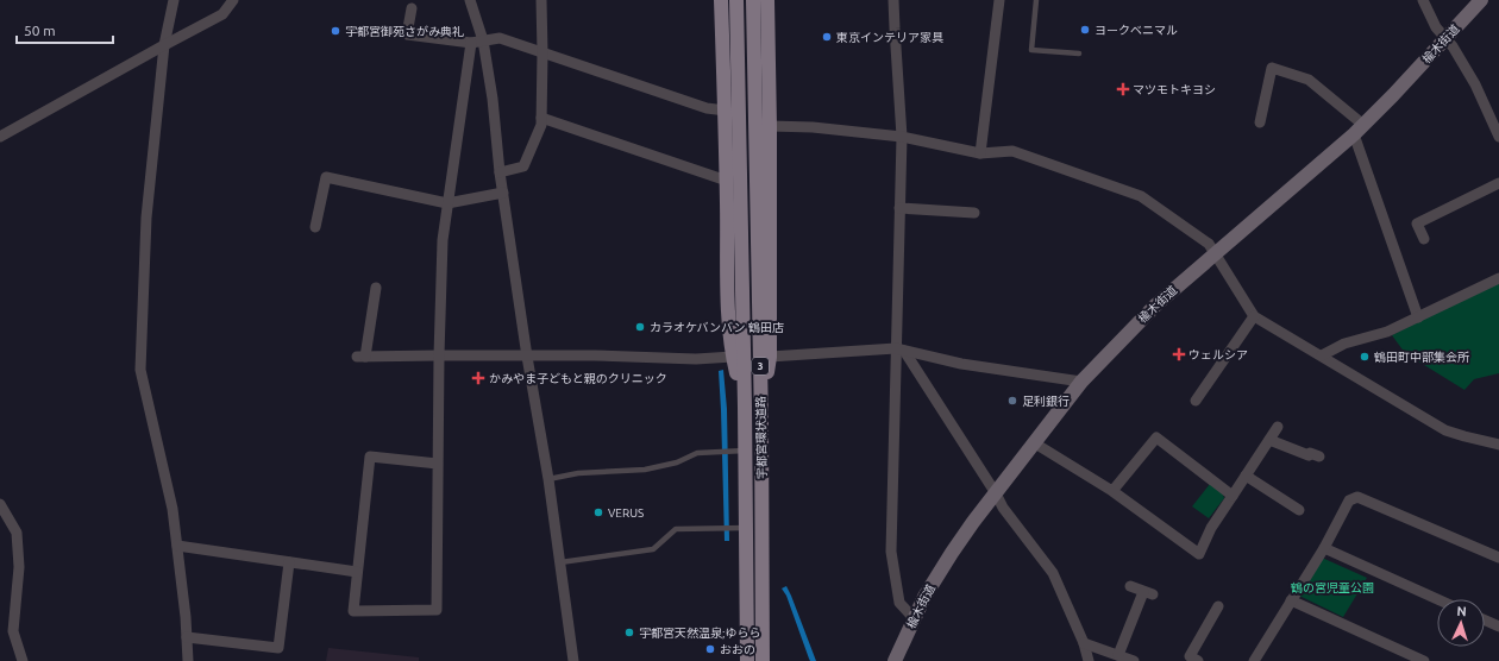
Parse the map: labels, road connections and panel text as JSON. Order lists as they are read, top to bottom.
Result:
{
  "streets": {
    "main road": ["3", "宇都宮環状道路"],
    "street": ["楡木街道"]
  },
  "crossings": [
    ["3", "宇都宮環状道路"]
  ],
  "parks": ["鶴の宮児童公園"],
  "places": {
    "other": [
      "ヨークベニマル",
      "宇都宮御苑さがみ典礼",
      "東京インテリア家具",
      "カラオケバンバン 鶴田店",
      "鶴田町中部集会所",
      "足利銀行",
      "VERUS",
      "宇都宮天然温泉;ゆらら",
      "おおの"
    ],
    "health": ["マツモトキヨシ", "ウェルシア", "かみやま子どもと親のクリニック"]
  },
  "scale_bar": "50 m",
  "north": "top"
}
